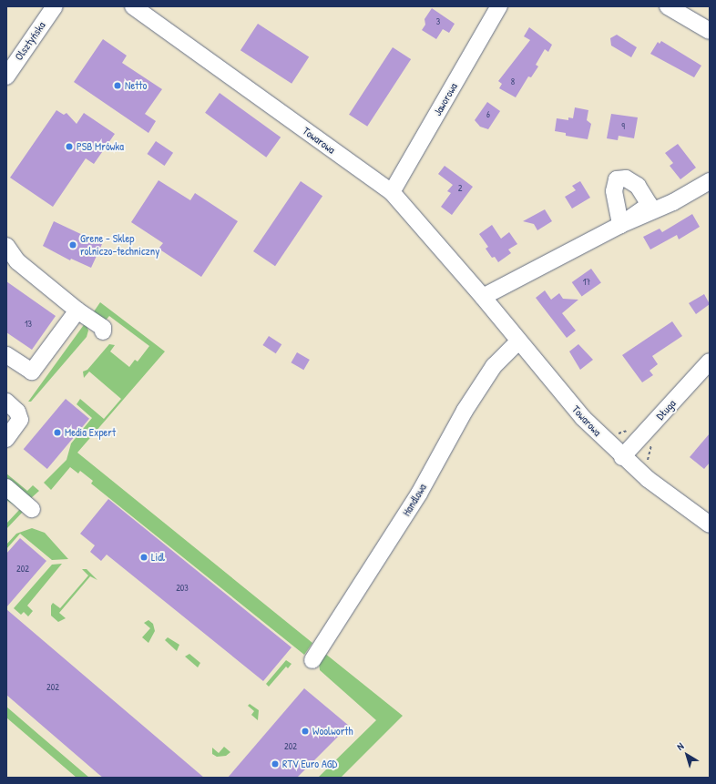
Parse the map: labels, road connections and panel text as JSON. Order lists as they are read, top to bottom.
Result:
{
  "streets": {
    "street": [
      "Olsztyńska",
      "Jaworowa",
      "Towarowa",
      "Długa",
      "Handlowa"
    ]
  },
  "crossings": [
    ["Jaworowa", "Towarowa"],
    ["Towarowa", "Długa"],
    ["Towarowa", "Handlowa"]
  ],
  "places": [
    "Netto",
    "PSB Mrówka",
    "Grene - Sklep rolniczo-techniczny",
    "Media Expert",
    "Lidl",
    "Woolworth",
    "RTV Euro AGD"
  ],
  "house_numbers": [
    "3",
    "8",
    "6",
    "9",
    "2",
    "17",
    "13",
    "202",
    "203",
    "202",
    "202"
  ],
  "north": "top left"
}
